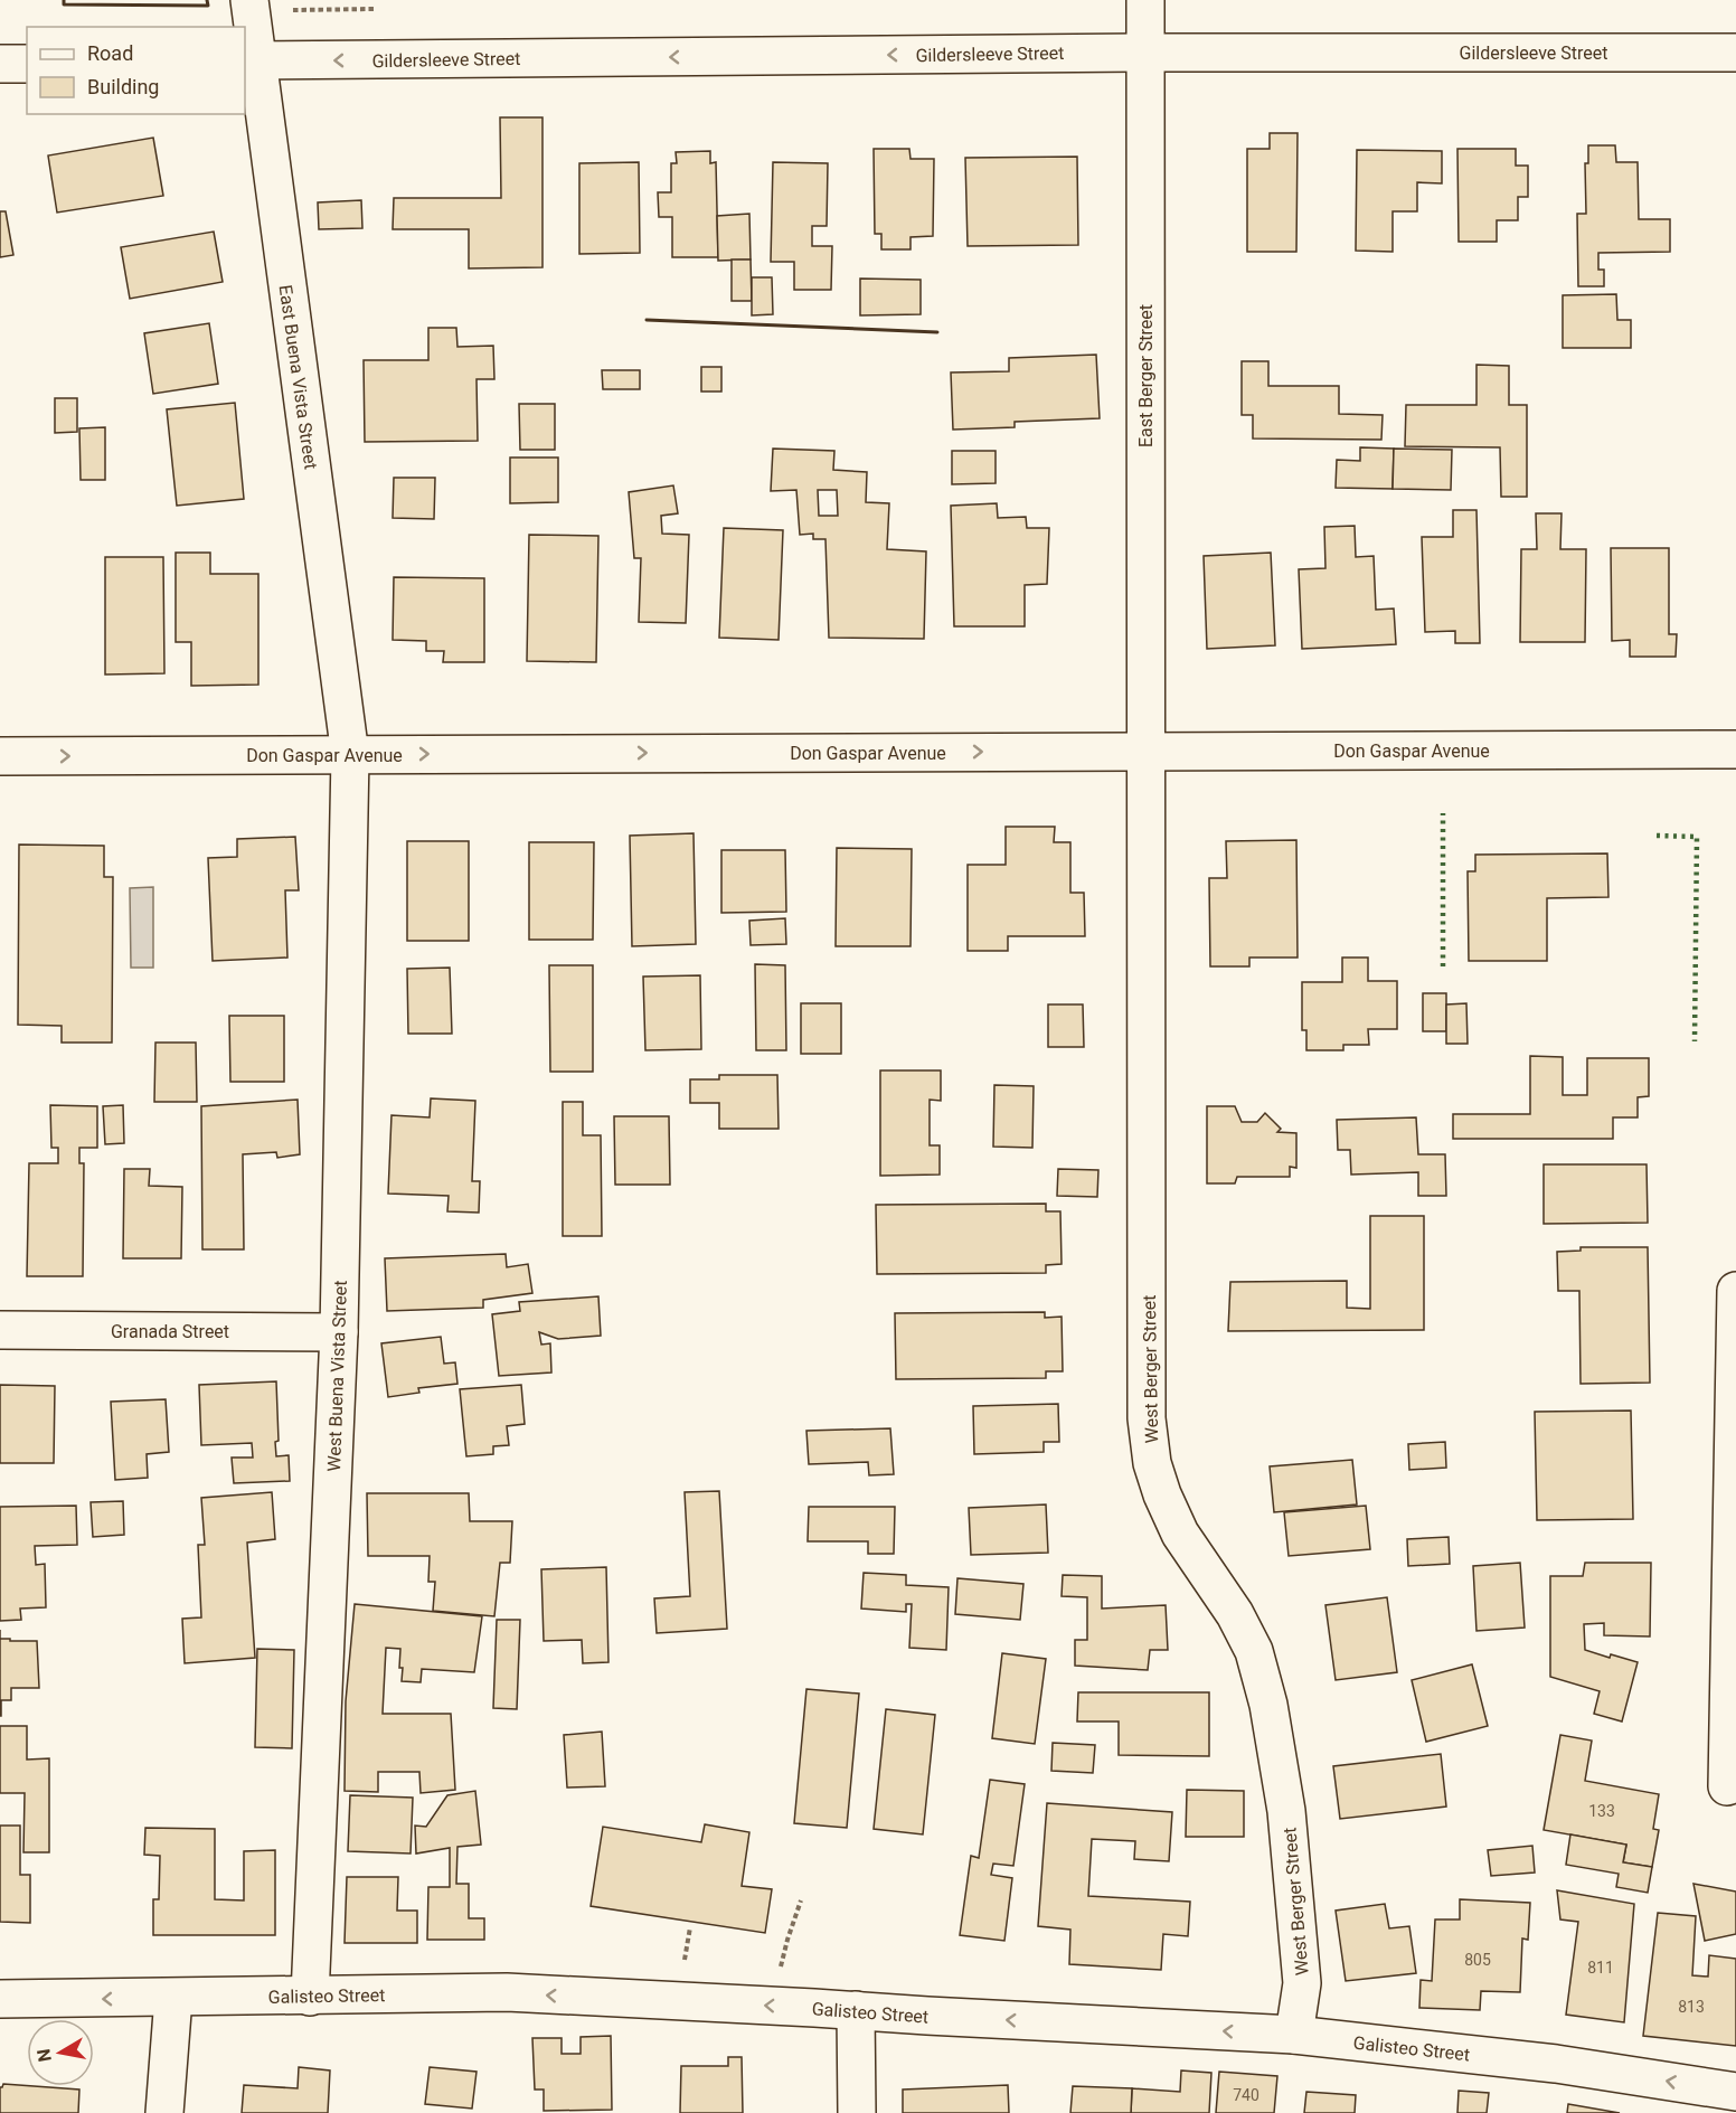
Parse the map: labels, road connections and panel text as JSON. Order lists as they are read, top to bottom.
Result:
{
  "streets": {
    "street": [
      "Gildersleeve Street",
      "East Berger Street",
      "East Buena Vista Street",
      "Don Gaspar Avenue",
      "Granada Street",
      "West Berger Street",
      "West Buena Vista Street",
      "Galisteo Street"
    ]
  },
  "crossings": [
    ["Gildersleeve Street", "East Berger Street"],
    ["Gildersleeve Street", "East Buena Vista Street"],
    ["East Berger Street", "Don Gaspar Avenue"],
    ["East Berger Street", "West Berger Street"],
    ["East Buena Vista Street", "Don Gaspar Avenue"],
    ["East Buena Vista Street", "West Buena Vista Street"],
    ["Don Gaspar Avenue", "West Berger Street"],
    ["Don Gaspar Avenue", "West Buena Vista Street"],
    ["Granada Street", "West Buena Vista Street"],
    ["West Berger Street", "Galisteo Street"],
    ["West Buena Vista Street", "Galisteo Street"]
  ],
  "one_way": ["Gildersleeve Street", "Don Gaspar Avenue", "Galisteo Street"],
  "house_numbers": [
    "133",
    "805",
    "811",
    "813",
    "740"
  ],
  "legend": ["Road", "Building"],
  "north": "left"
}
